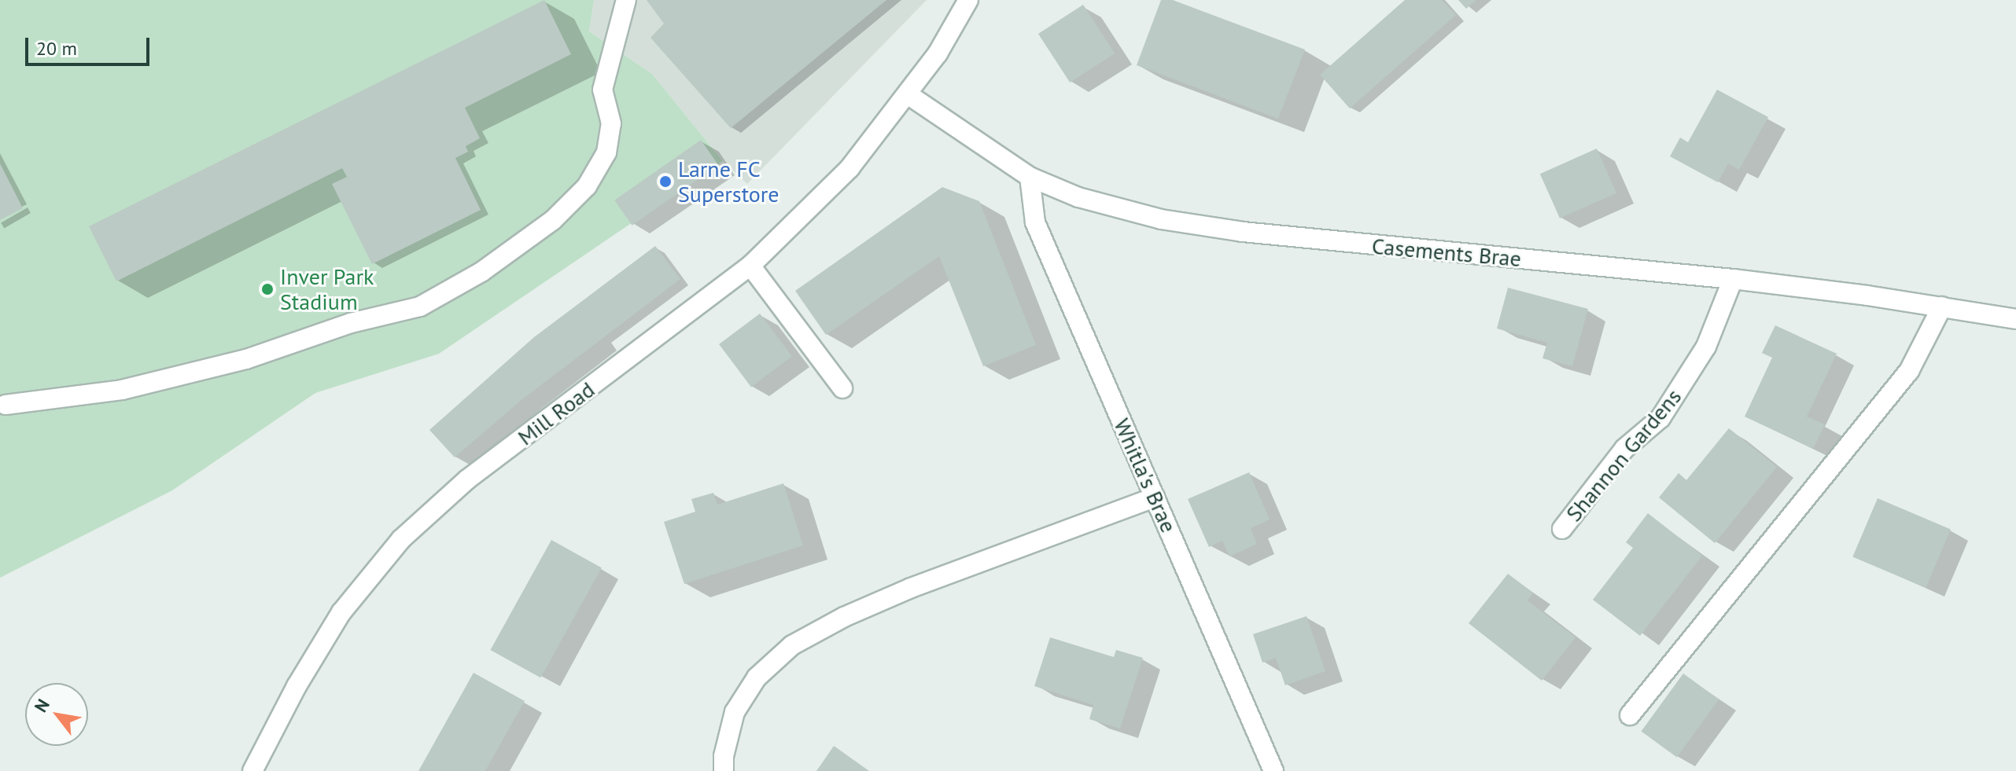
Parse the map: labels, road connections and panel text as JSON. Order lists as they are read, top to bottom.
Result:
{
  "streets": {
    "street": [
      "Casements Brae",
      "Mill Road",
      "Shannon Gardens",
      "Whitla's Brae"
    ]
  },
  "crossings": [
    ["Casements Brae", "Mill Road"],
    ["Casements Brae", "Shannon Gardens"],
    ["Casements Brae", "Whitla's Brae"]
  ],
  "places": ["Larne FC Superstore", "Inver Park Stadium"],
  "scale_bar": "20 m",
  "north": "top left"
}
